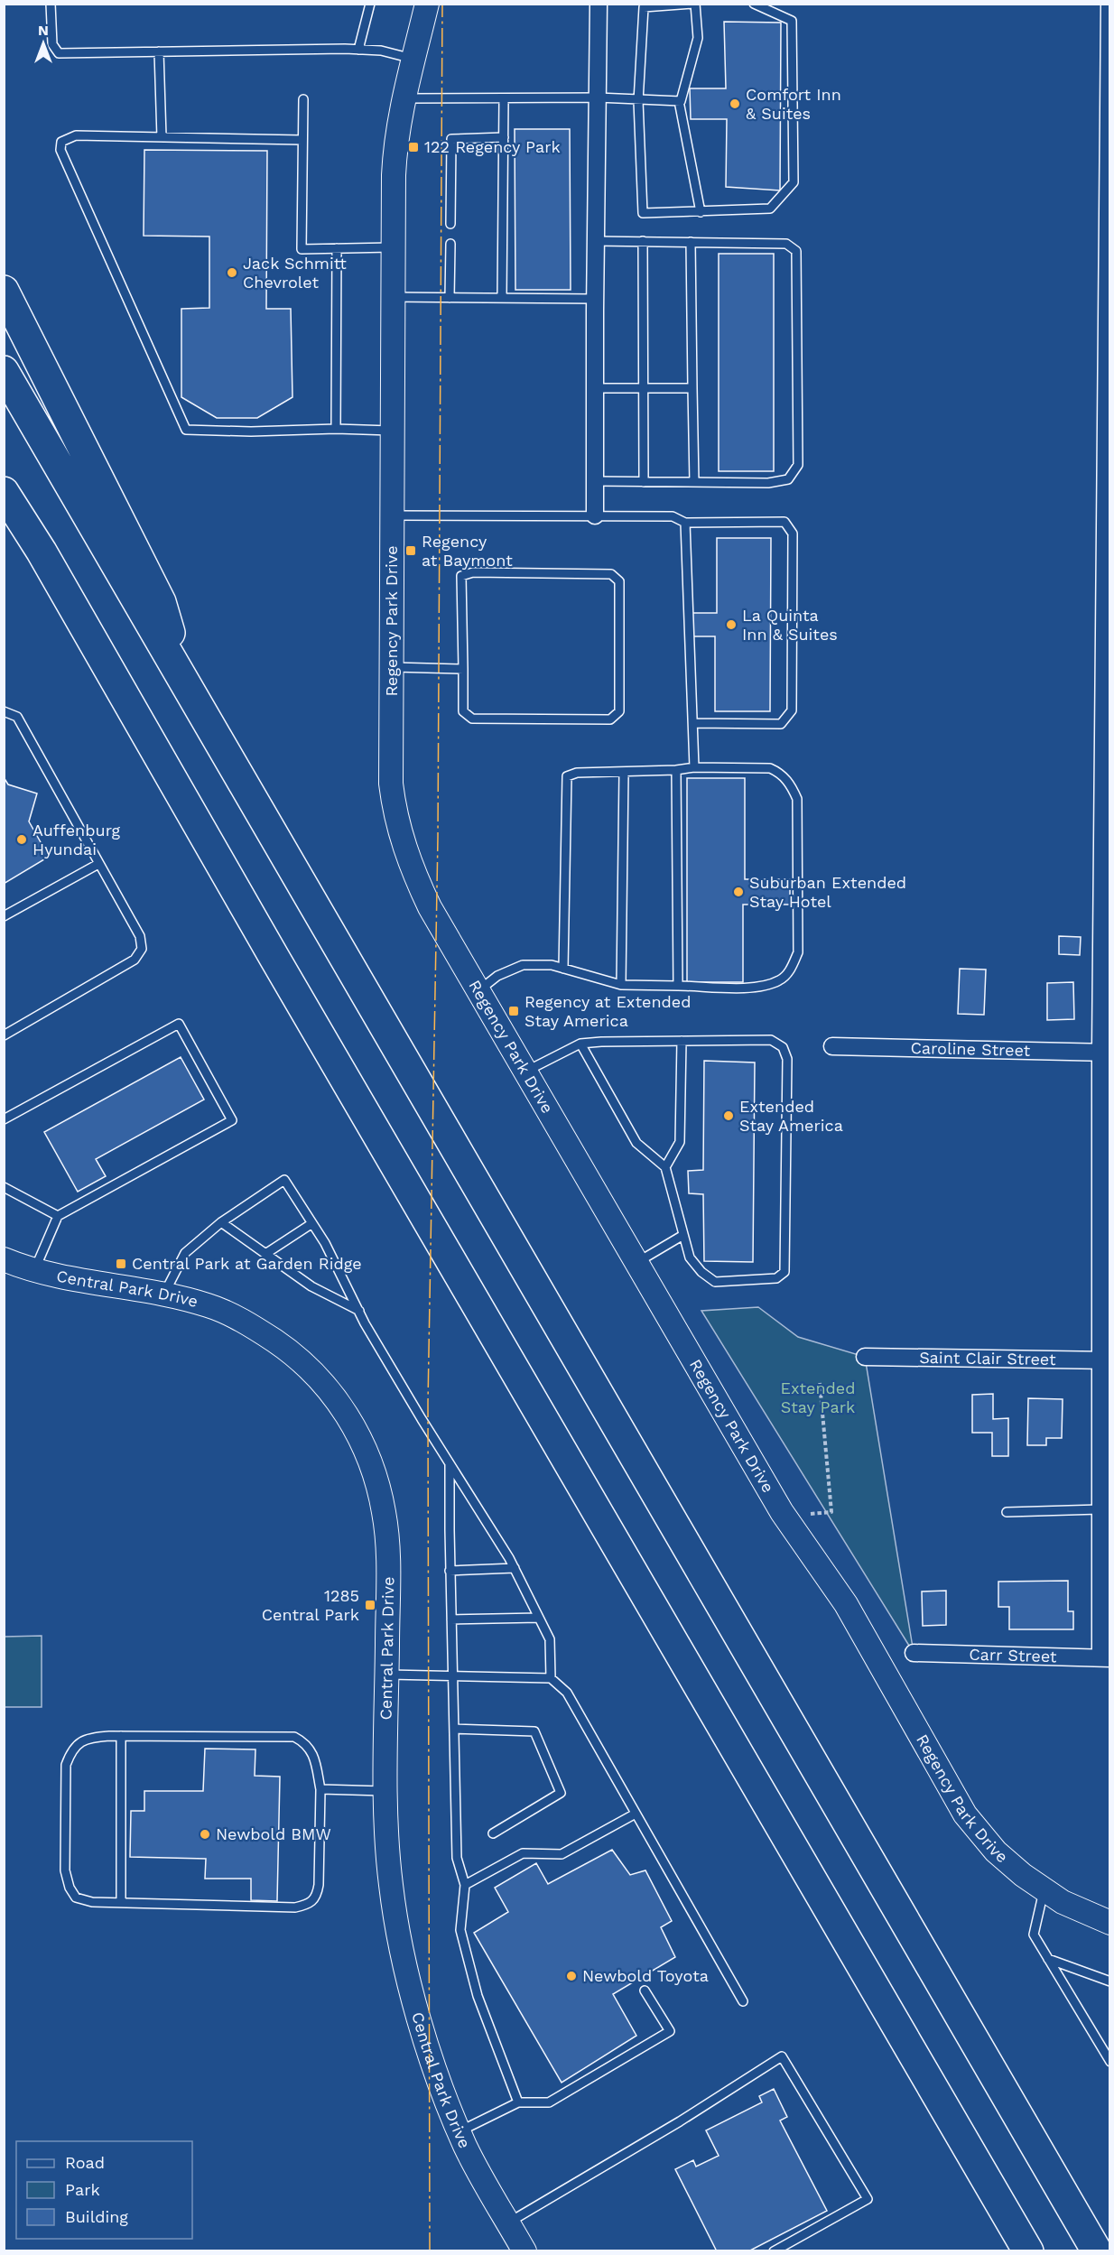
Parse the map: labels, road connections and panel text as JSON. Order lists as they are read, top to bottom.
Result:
{
  "streets": {
    "street": [
      "Regency Park Drive",
      "Caroline Street",
      "Central Park Drive",
      "Saint Clair Street",
      "Carr Street"
    ]
  },
  "parks": ["Extended Stay Park"],
  "places": {
    "other": [
      "Comfort Inn & Suites",
      "Jack Schmitt Chevrolet",
      "La Quinta Inn & Suites",
      "Auffenburg Hyundai",
      "Suburban Extended Stay Hotel",
      "Extended Stay America",
      "Newbold BMW",
      "Newbold Toyota"
    ],
    "transit": [
      "122 Regency Park",
      "Regency at Baymont",
      "Regency at Extended Stay America",
      "Central Park at Garden Ridge",
      "1285 Central Park"
    ]
  },
  "legend": ["Road", "Park", "Building"],
  "north": "top"
}
